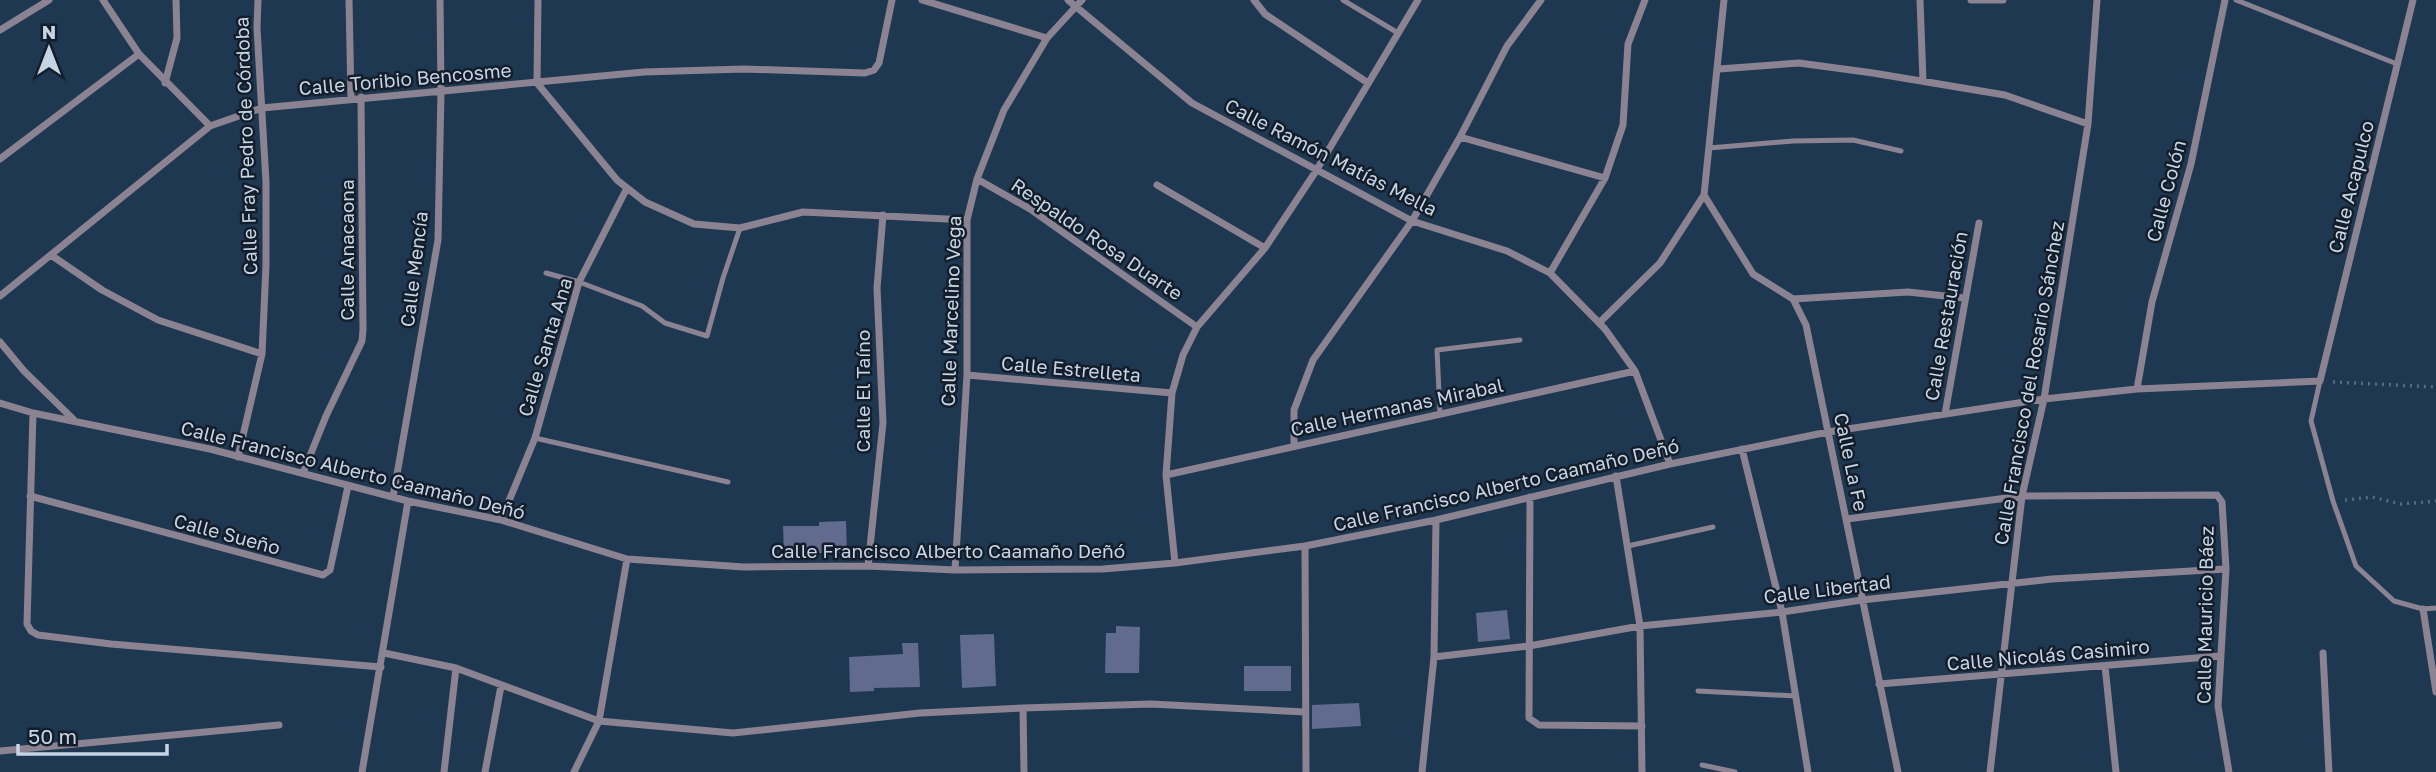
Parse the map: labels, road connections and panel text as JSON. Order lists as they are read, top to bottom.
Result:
{
  "streets": {
    "street": [
      "Calle Toribio Bencosme",
      "Calle Fray Pedro de Córdoba",
      "Calle Ramón Matías Mella",
      "Calle Acapulco",
      "Calle Colón",
      "Respaldo Rosa Duarte",
      "Calle Anacaona",
      "Calle Mencía",
      "Calle Marcelino Vega",
      "Calle Restauración",
      "Calle Santa Ana",
      "Calle Estrelleta",
      "Calle Francisco del Rosario Sánchez",
      "Calle El Taíno",
      "Calle Hermanas Mirabal",
      "Calle La Fe",
      "Calle Francisco Alberto Caamaño Deñó",
      "Calle Sueño",
      "Calle Libertad",
      "Calle Mauricio Báez",
      "Calle Nicolás Casimiro"
    ]
  },
  "crossings": [
    ["Calle Toribio Bencosme", "Calle Fray Pedro de Córdoba"],
    ["Calle Toribio Bencosme", "Calle Anacaona"],
    ["Calle Toribio Bencosme", "Calle Mencía"],
    ["Calle Fray Pedro de Córdoba", "Calle Francisco Alberto Caamaño Deñó"],
    ["Calle Ramón Matías Mella", "Calle Marcelino Vega"],
    ["Calle Ramón Matías Mella", "Calle Hermanas Mirabal"],
    ["Calle Ramón Matías Mella", "Calle Francisco Alberto Caamaño Deñó"],
    ["Calle Acapulco", "Calle Francisco Alberto Caamaño Deñó"],
    ["Calle Colón", "Calle Francisco Alberto Caamaño Deñó"],
    ["Respaldo Rosa Duarte", "Calle Marcelino Vega"],
    ["Calle Anacaona", "Calle Francisco Alberto Caamaño Deñó"],
    ["Calle Mencía", "Calle Francisco Alberto Caamaño Deñó"],
    ["Calle Marcelino Vega", "Calle Estrelleta"],
    ["Calle Marcelino Vega", "Calle Francisco Alberto Caamaño Deñó"],
    ["Calle Restauración", "Calle Francisco Alberto Caamaño Deñó"],
    ["Calle Santa Ana", "Calle Francisco Alberto Caamaño Deñó"],
    ["Calle Francisco del Rosario Sánchez", "Calle Francisco Alberto Caamaño Deñó"],
    ["Calle Francisco del Rosario Sánchez", "Calle Libertad"],
    ["Calle Francisco del Rosario Sánchez", "Calle Mauricio Báez"],
    ["Calle Francisco del Rosario Sánchez", "Calle Nicolás Casimiro"],
    ["Calle El Taíno", "Calle Francisco Alberto Caamaño Deñó"],
    ["Calle La Fe", "Calle Francisco Alberto Caamaño Deñó"],
    ["Calle La Fe", "Calle Libertad"],
    ["Calle La Fe", "Calle Mauricio Báez"],
    ["Calle La Fe", "Calle Nicolás Casimiro"],
    ["Calle Francisco Alberto Caamaño Deñó", "Calle Sueño"],
    ["Calle Libertad", "Calle Mauricio Báez"],
    ["Calle Mauricio Báez", "Calle Nicolás Casimiro"]
  ],
  "scale_bar": "50 m",
  "north": "top"
}
